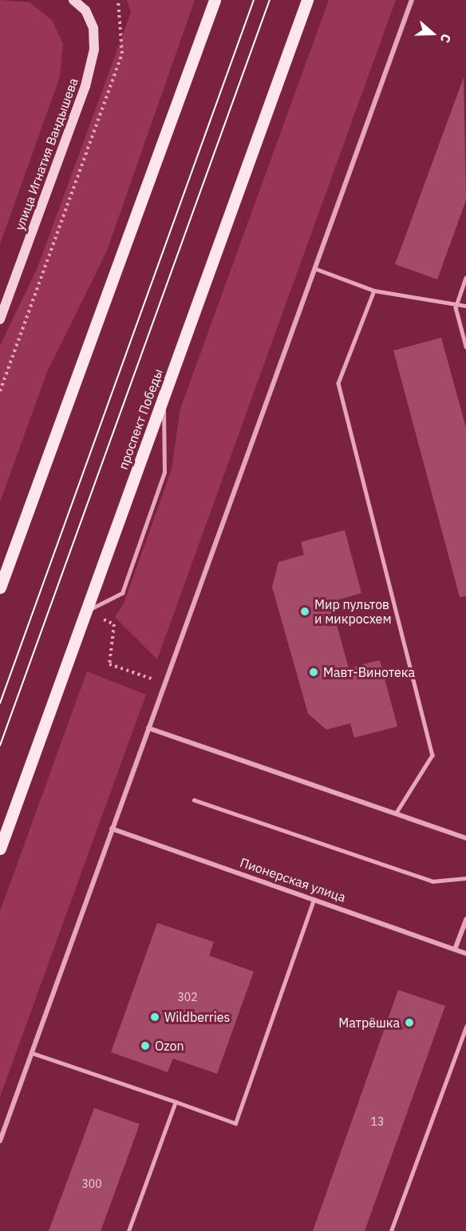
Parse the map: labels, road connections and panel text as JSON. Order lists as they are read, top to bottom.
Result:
{
  "streets": {
    "main road": ["проспект Победы"],
    "street": ["улица Игнатия Вандышева", "Пионерская улица"]
  },
  "places": [
    "Мир пультов и микросхем",
    "Мавт-Винотека",
    "Wildberries",
    "Матрёшка",
    "Ozon"
  ],
  "house_numbers": ["302", "13", "300"],
  "north": "right"
}
